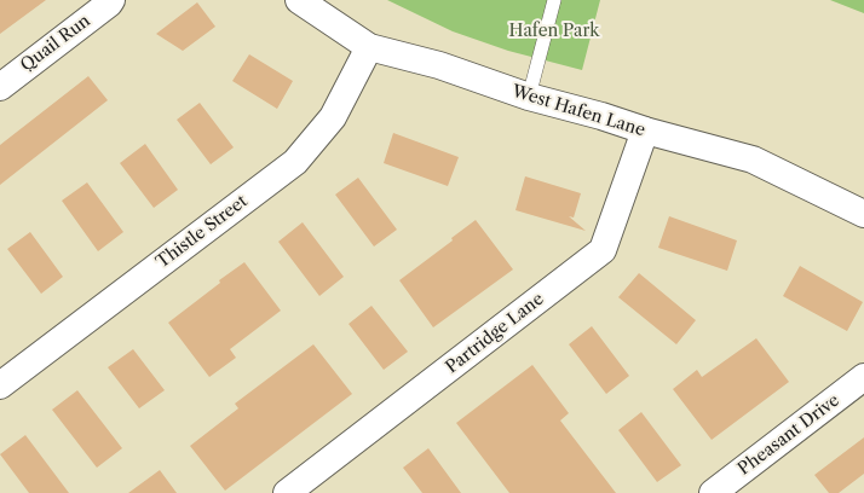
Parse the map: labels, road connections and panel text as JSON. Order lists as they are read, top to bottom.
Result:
{
  "streets": {
    "street": [
      "Quail Run",
      "West Hafen Lane",
      "Thistle Street",
      "Partridge Lane",
      "Pheasant Drive"
    ]
  },
  "crossings": [
    ["West Hafen Lane", "Thistle Street"],
    ["West Hafen Lane", "Partridge Lane"]
  ],
  "parks": ["Hafen Park"]
}
